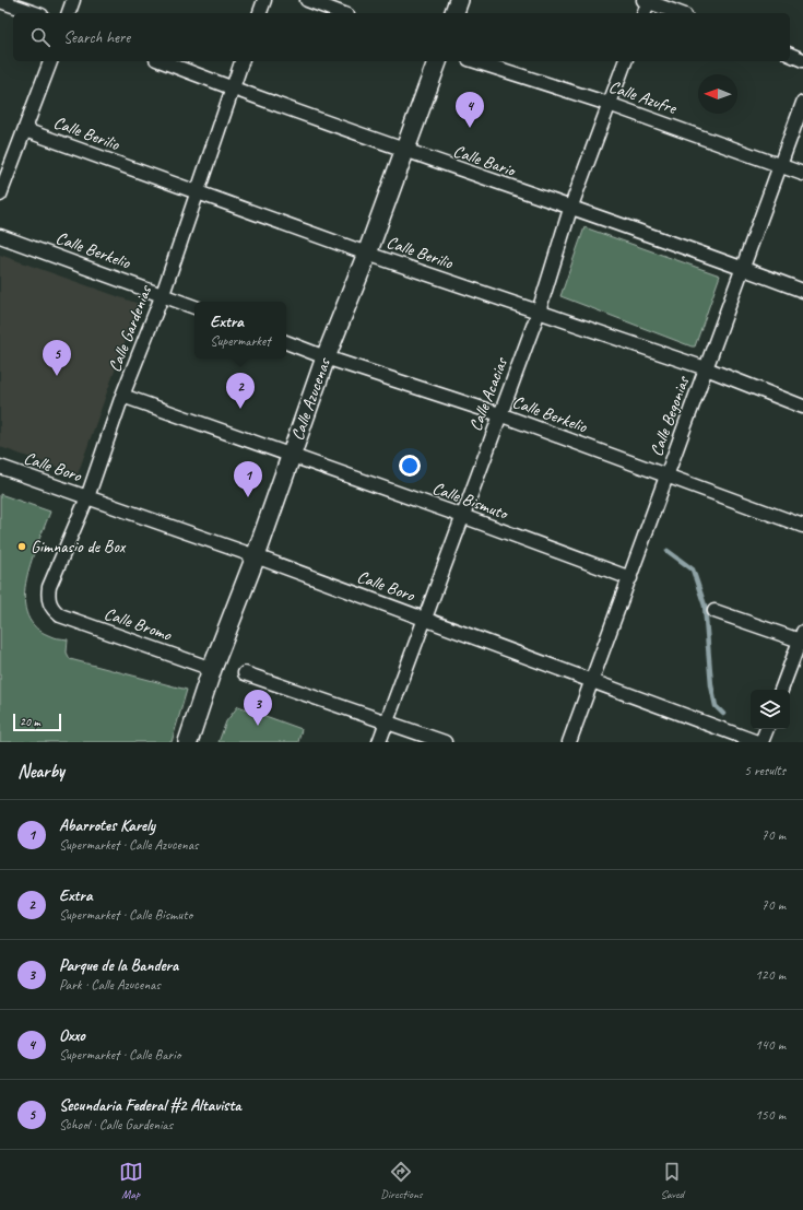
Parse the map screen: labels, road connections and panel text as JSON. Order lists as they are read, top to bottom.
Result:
{
  "streets": {
    "street": [
      "Calle Azufre",
      "Calle Berilio",
      "Calle Bario",
      "Calle Berkelio",
      "Calle Gardenias",
      "Calle Acacias",
      "Calle Azucenas",
      "Calle Begonias",
      "Calle Boro",
      "Calle Bismuto",
      "Calle Bromo"
    ]
  },
  "crossings": [
    ["Calle Azufre", "Calle Acacias"],
    ["Calle Azufre", "Calle Begonias"],
    ["Calle Berilio", "Calle Gardenias"],
    ["Calle Berilio", "Calle Acacias"],
    ["Calle Berilio", "Calle Azucenas"],
    ["Calle Berilio", "Calle Begonias"],
    ["Calle Bario", "Calle Gardenias"],
    ["Calle Bario", "Calle Acacias"],
    ["Calle Bario", "Calle Azucenas"],
    ["Calle Bario", "Calle Begonias"],
    ["Calle Berkelio", "Calle Gardenias"],
    ["Calle Berkelio", "Calle Acacias"],
    ["Calle Berkelio", "Calle Azucenas"],
    ["Calle Berkelio", "Calle Begonias"],
    ["Calle Gardenias", "Calle Boro"],
    ["Calle Gardenias", "Calle Bismuto"],
    ["Calle Gardenias", "Calle Bromo"],
    ["Calle Acacias", "Calle Boro"],
    ["Calle Acacias", "Calle Bismuto"],
    ["Calle Azucenas", "Calle Boro"],
    ["Calle Azucenas", "Calle Bismuto"],
    ["Calle Azucenas", "Calle Bromo"],
    ["Calle Begonias", "Calle Boro"],
    ["Calle Begonias", "Calle Bismuto"]
  ],
  "places": ["Gimnasio de Box"],
  "scale_bar": "20 m",
  "north": "left",
  "page": {
    "search": "Search here",
    "pins": [
      "4",
      "5",
      "2",
      "1",
      "3"
    ],
    "popup": ["Extra", "Supermarket"],
    "scale": "20 m",
    "heading": ["Nearby", "5 results"],
    "list": [
      {
        "mark": "1",
        "name": "Abarrotes Karely",
        "note": "Supermarket · Calle Azucenas",
        "value": "70 m"
      },
      {
        "mark": "2",
        "name": "Extra",
        "note": "Supermarket · Calle Bismuto",
        "value": "70 m"
      },
      {
        "mark": "3",
        "name": "Parque de la Bandera",
        "note": "Park · Calle Azucenas",
        "value": "120 m"
      },
      {
        "mark": "4",
        "name": "Oxxo",
        "note": "Supermarket · Calle Bario",
        "value": "140 m"
      },
      {
        "mark": "5",
        "name": "Secundaria Federal #2 Altavista",
        "note": "School · Calle Gardenias",
        "value": "150 m"
      }
    ],
    "nav": ["Map", "Directions", "Saved"]
  }
}
